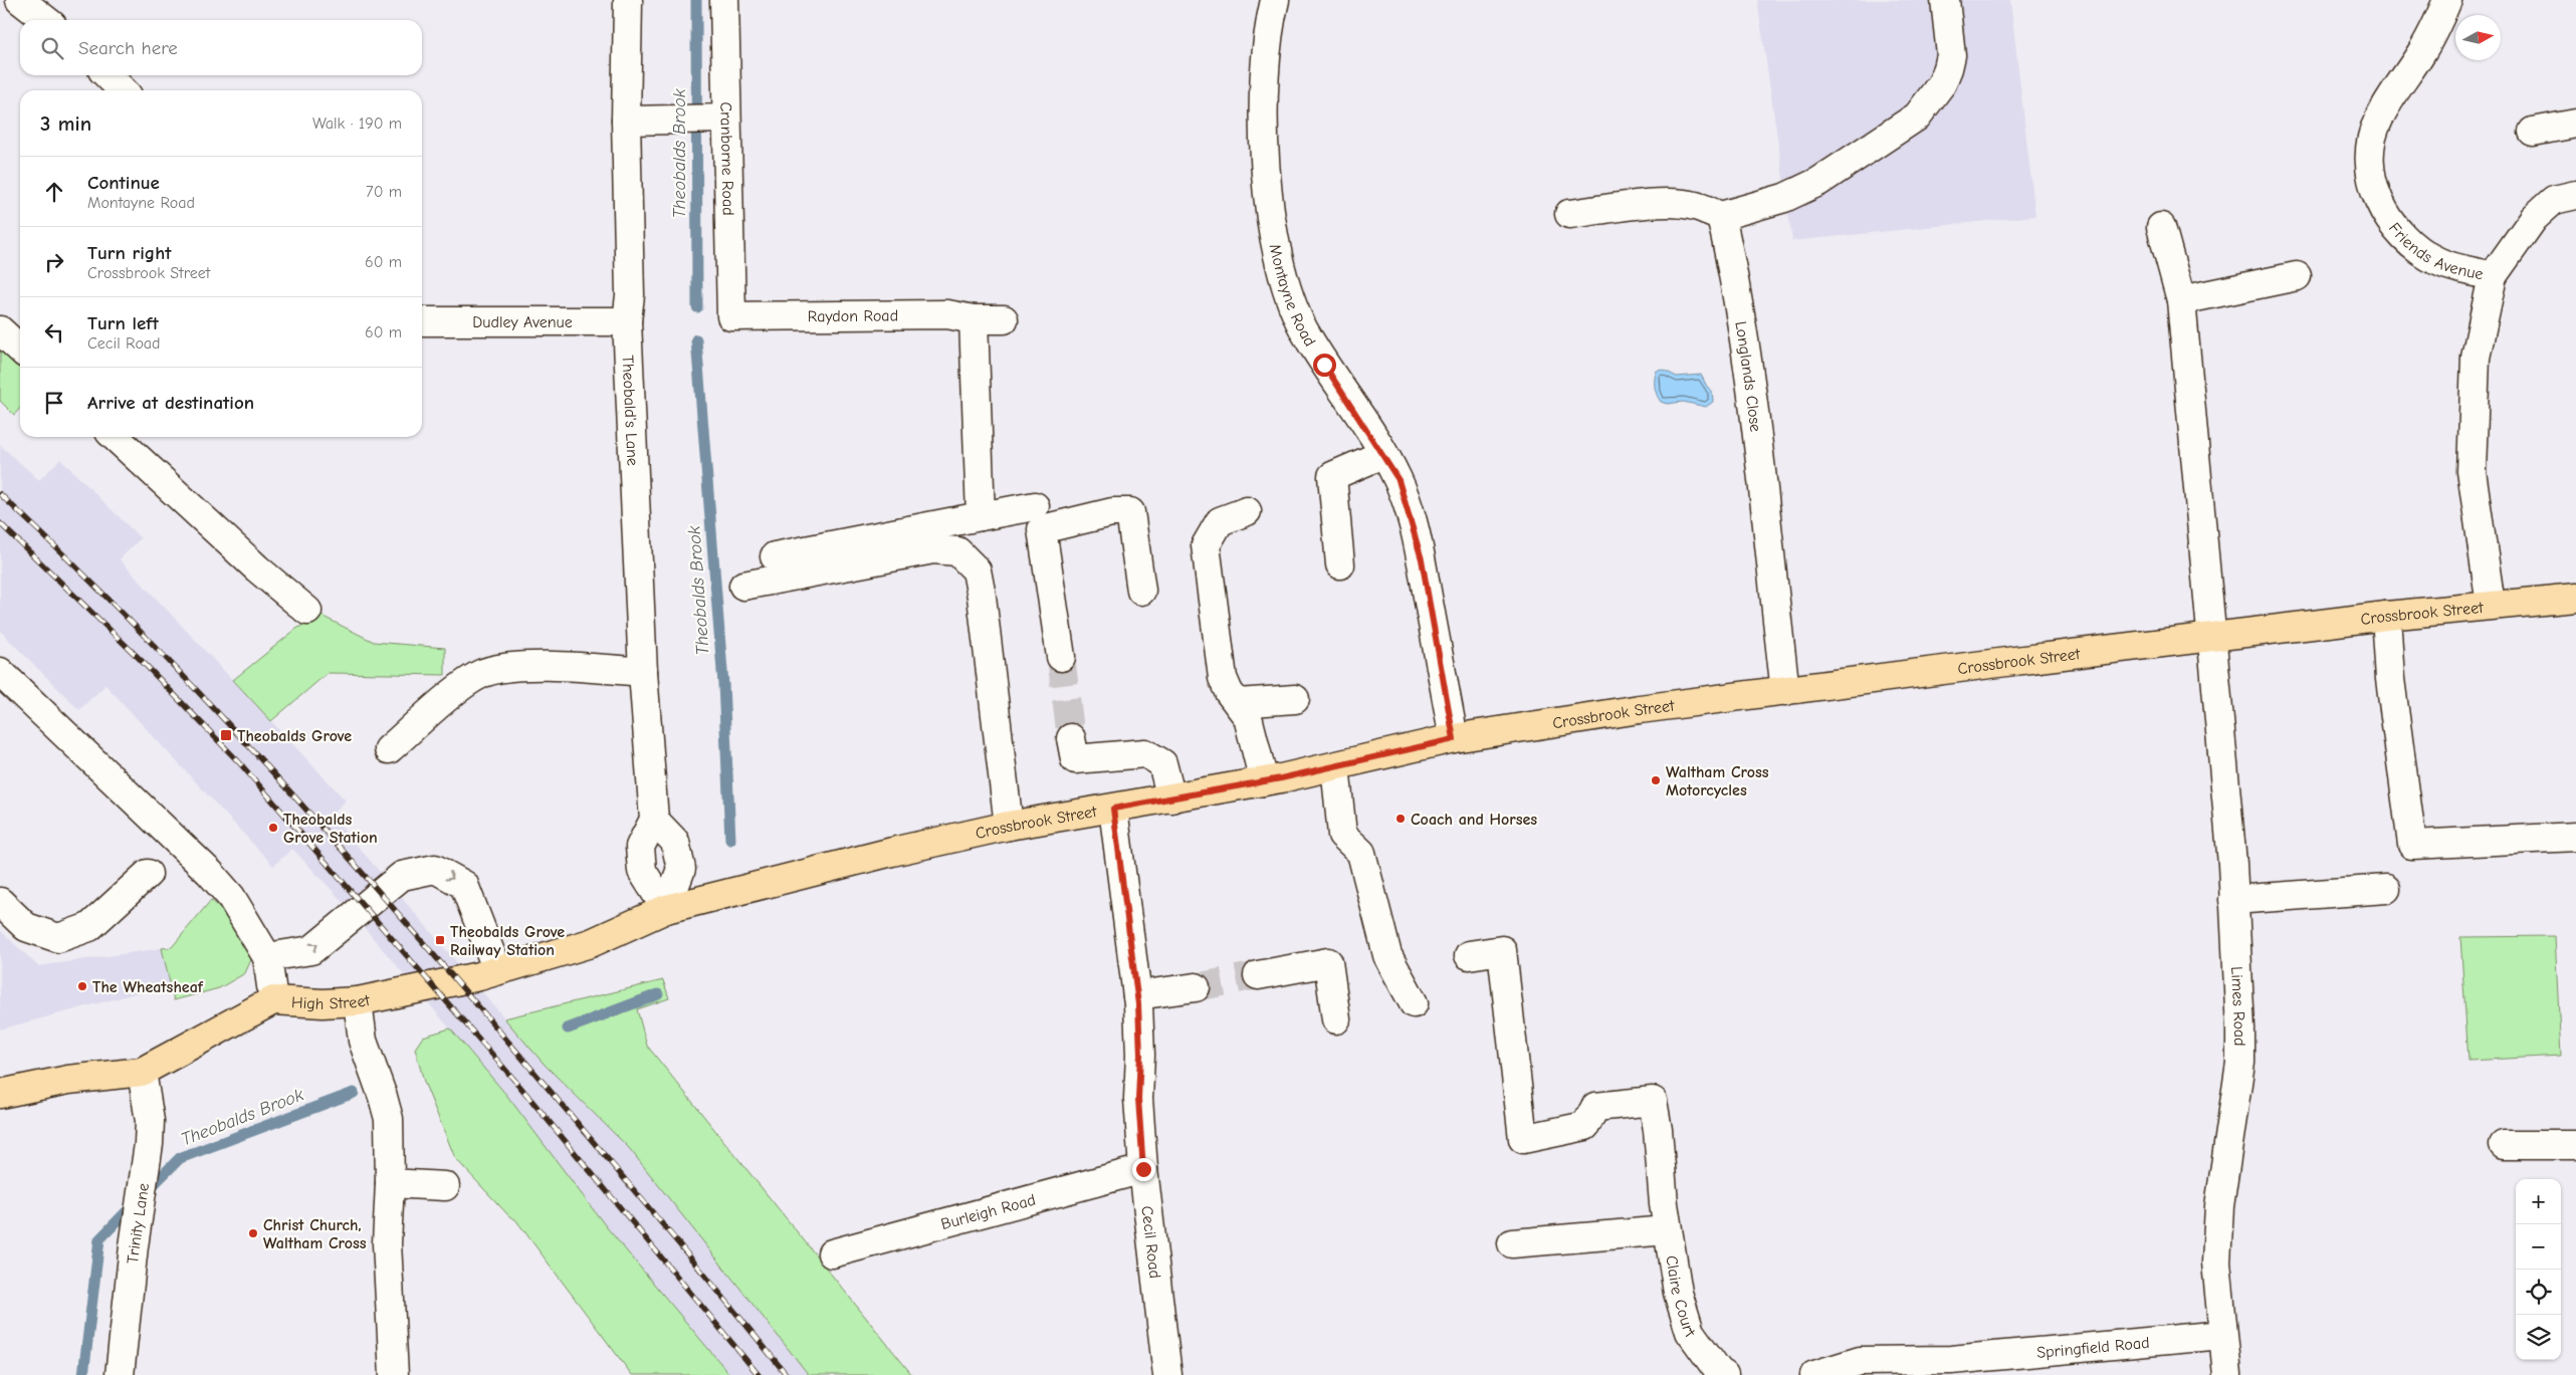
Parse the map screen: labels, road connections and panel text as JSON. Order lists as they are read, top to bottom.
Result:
{
  "streets": {
    "main road": ["Crossbrook Street", "High Street"],
    "street": [
      "Cranborne Road",
      "Friends Avenue",
      "Montayne Road",
      "Raydon Road",
      "Dudley Avenue",
      "Longlands Close",
      "Theobald's Lane",
      "Limes Road",
      "Burleigh Road",
      "Trinity Lane",
      "Cecil Road",
      "Claire Court",
      "Springfield Road"
    ]
  },
  "crossings": [
    ["Cranborne Road", "Raydon Road"],
    ["Friends Avenue", "Crossbrook Street"],
    ["Montayne Road", "Crossbrook Street"],
    ["Dudley Avenue", "Theobald's Lane"],
    ["Longlands Close", "Crossbrook Street"],
    ["Crossbrook Street", "High Street"],
    ["Crossbrook Street", "Limes Road"],
    ["Crossbrook Street", "Cecil Road"],
    ["High Street", "Trinity Lane"],
    ["Limes Road", "Springfield Road"],
    ["Burleigh Road", "Cecil Road"]
  ],
  "water": ["Theobalds Brook"],
  "places": {
    "transit": ["Theobalds Grove", "Theobalds Grove Railway Station"],
    "other": [
      "Waltham Cross Motorcycles",
      "Coach and Horses",
      "Theobalds Grove Station",
      "The Wheatsheaf",
      "Christ Church, Waltham Cross"
    ]
  },
  "north": "right",
  "page": {
    "search": "Search here",
    "heading": ["3 min", "Walk · 190 m"],
    "list": [
      ["Continue", "Montayne Road", "70 m"],
      ["Turn right", "Crossbrook Street", "60 m"],
      ["Turn left", "Cecil Road", "60 m"],
      "Arrive at destination"
    ],
    "map_buttons": ["+", "−"]
  }
}
